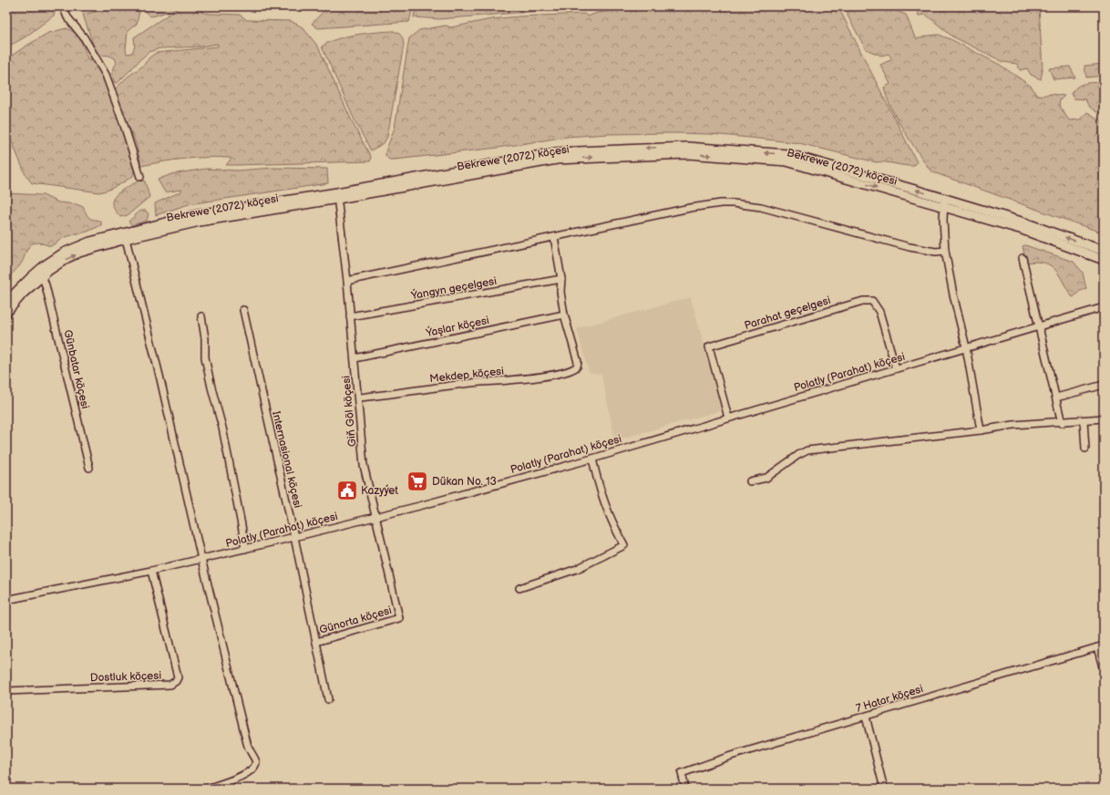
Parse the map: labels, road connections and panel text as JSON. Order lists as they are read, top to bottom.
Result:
{
  "streets": {
    "main road": ["Bekrewe (2072) köçesi"],
    "street": [
      "Ýangyn geçelgesi",
      "Parahat geçelgesi",
      "Ýaşlar köçesi",
      "Günbatar köçesi",
      "Polatly (Parahat) köçesi",
      "Mekdep köçesi",
      "Giň Göl köçesi",
      "Internasional köçesi",
      "Günorta köçesi",
      "Dostluk köçesi",
      "7 Hatar köçesi"
    ]
  },
  "crossings": [
    ["Bekrewe (2072) köçesi", "Günbatar köçesi"],
    ["Bekrewe (2072) köçesi", "Giň Göl köçesi"],
    ["Ýangyn geçelgesi", "Giň Göl köçesi"],
    ["Parahat geçelgesi", "Polatly (Parahat) köçesi"],
    ["Ýaşlar köçesi", "Mekdep köçesi"],
    ["Ýaşlar köçesi", "Giň Göl köçesi"],
    ["Polatly (Parahat) köçesi", "Giň Göl köçesi"],
    ["Polatly (Parahat) köçesi", "Internasional köçesi"],
    ["Polatly (Parahat) köçesi", "Dostluk köçesi"],
    ["Mekdep köçesi", "Giň Göl köçesi"],
    ["Giň Göl köçesi", "Günorta köçesi"],
    ["Internasional köçesi", "Günorta köçesi"]
  ],
  "places": {
    "supermarket": ["Dükan No. 13"],
    "public building": ["Kazyýet"]
  }
}
